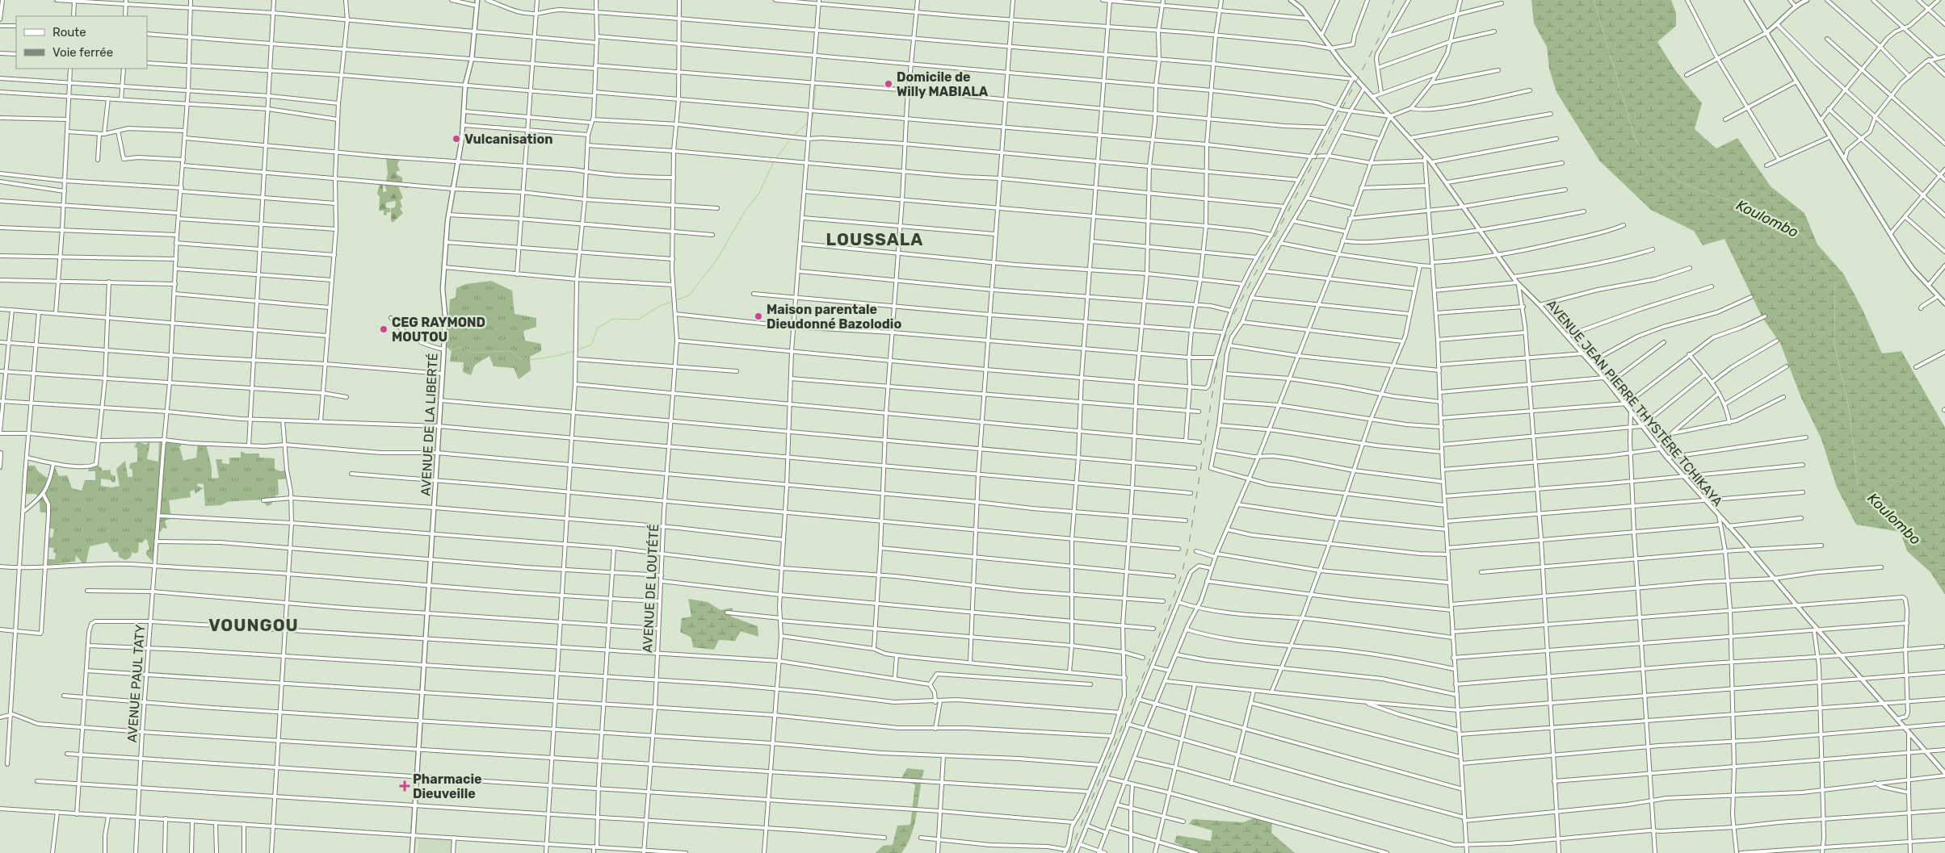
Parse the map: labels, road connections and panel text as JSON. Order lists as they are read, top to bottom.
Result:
{
  "streets": {
    "street": [
      "AVENUE JEAN PIERRE THYSTÈRE TCHIKAYA",
      "AVENUE DE LA LIBERTÉ",
      "AVENUE DE LOUTÉTÉ",
      "AVENUE PAUL TATY"
    ]
  },
  "districts": ["LOUSSALA", "VOUNGOU"],
  "water": ["Koulombo"],
  "places": {
    "other": [
      "Domicile de Willy MABIALA",
      "Vulcanisation",
      "Maison parentale Dieudonné Bazolodio",
      "CEG RAYMOND MOUTOU"
    ],
    "health": ["Pharmacie Dieuveille"]
  },
  "legend": ["Route", "Voie ferrée"]
}
